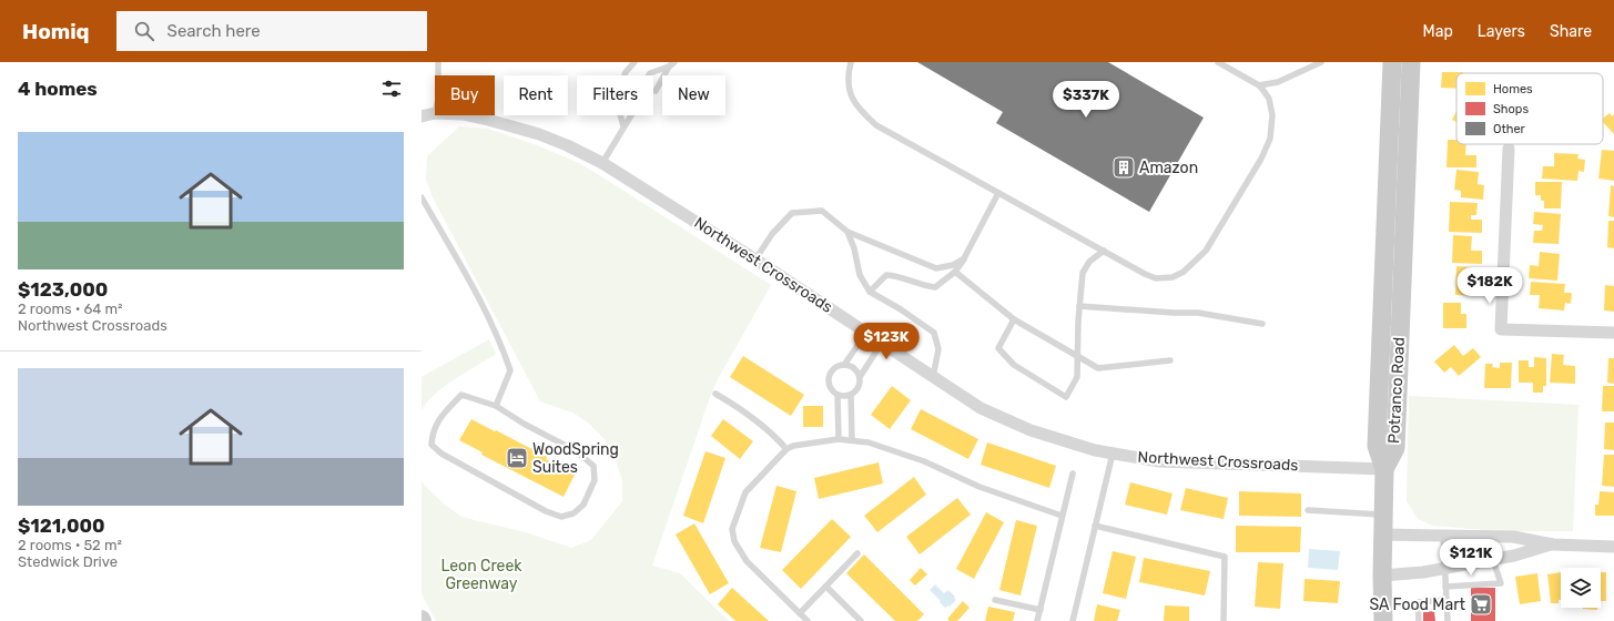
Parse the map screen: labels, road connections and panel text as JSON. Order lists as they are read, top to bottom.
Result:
{
  "streets": {
    "main road": ["Potranco Road"],
    "street": ["Northwest Crossroads"]
  },
  "crossings": [
    ["Northwest Crossroads", "Potranco Road"]
  ],
  "parks": ["Leon Creek Greenway"],
  "places": {
    "building": ["Amazon"],
    "hotel": ["WoodSpring Suites"],
    "supermarket": ["SA Food Mart"]
  },
  "legend": ["Homes", "Shops", "Other"],
  "page": {
    "header": "Homiq",
    "search": "Search here",
    "nav": ["Map", "Layers", "Share"],
    "heading": "4 homes",
    "chip": [
      "Buy",
      "Rent",
      "Filters",
      "New"
    ],
    "price": [
      "$337K",
      "$182K",
      "$123K",
      "$121K"
    ],
    "list": [
      {
        "name": "$123,000",
        "note": "2 rooms · 64 m² · Northwest Crossroads"
      },
      {
        "name": "$121,000",
        "note": "2 rooms · 52 m² · Stedwick Drive"
      }
    ]
  }
}
